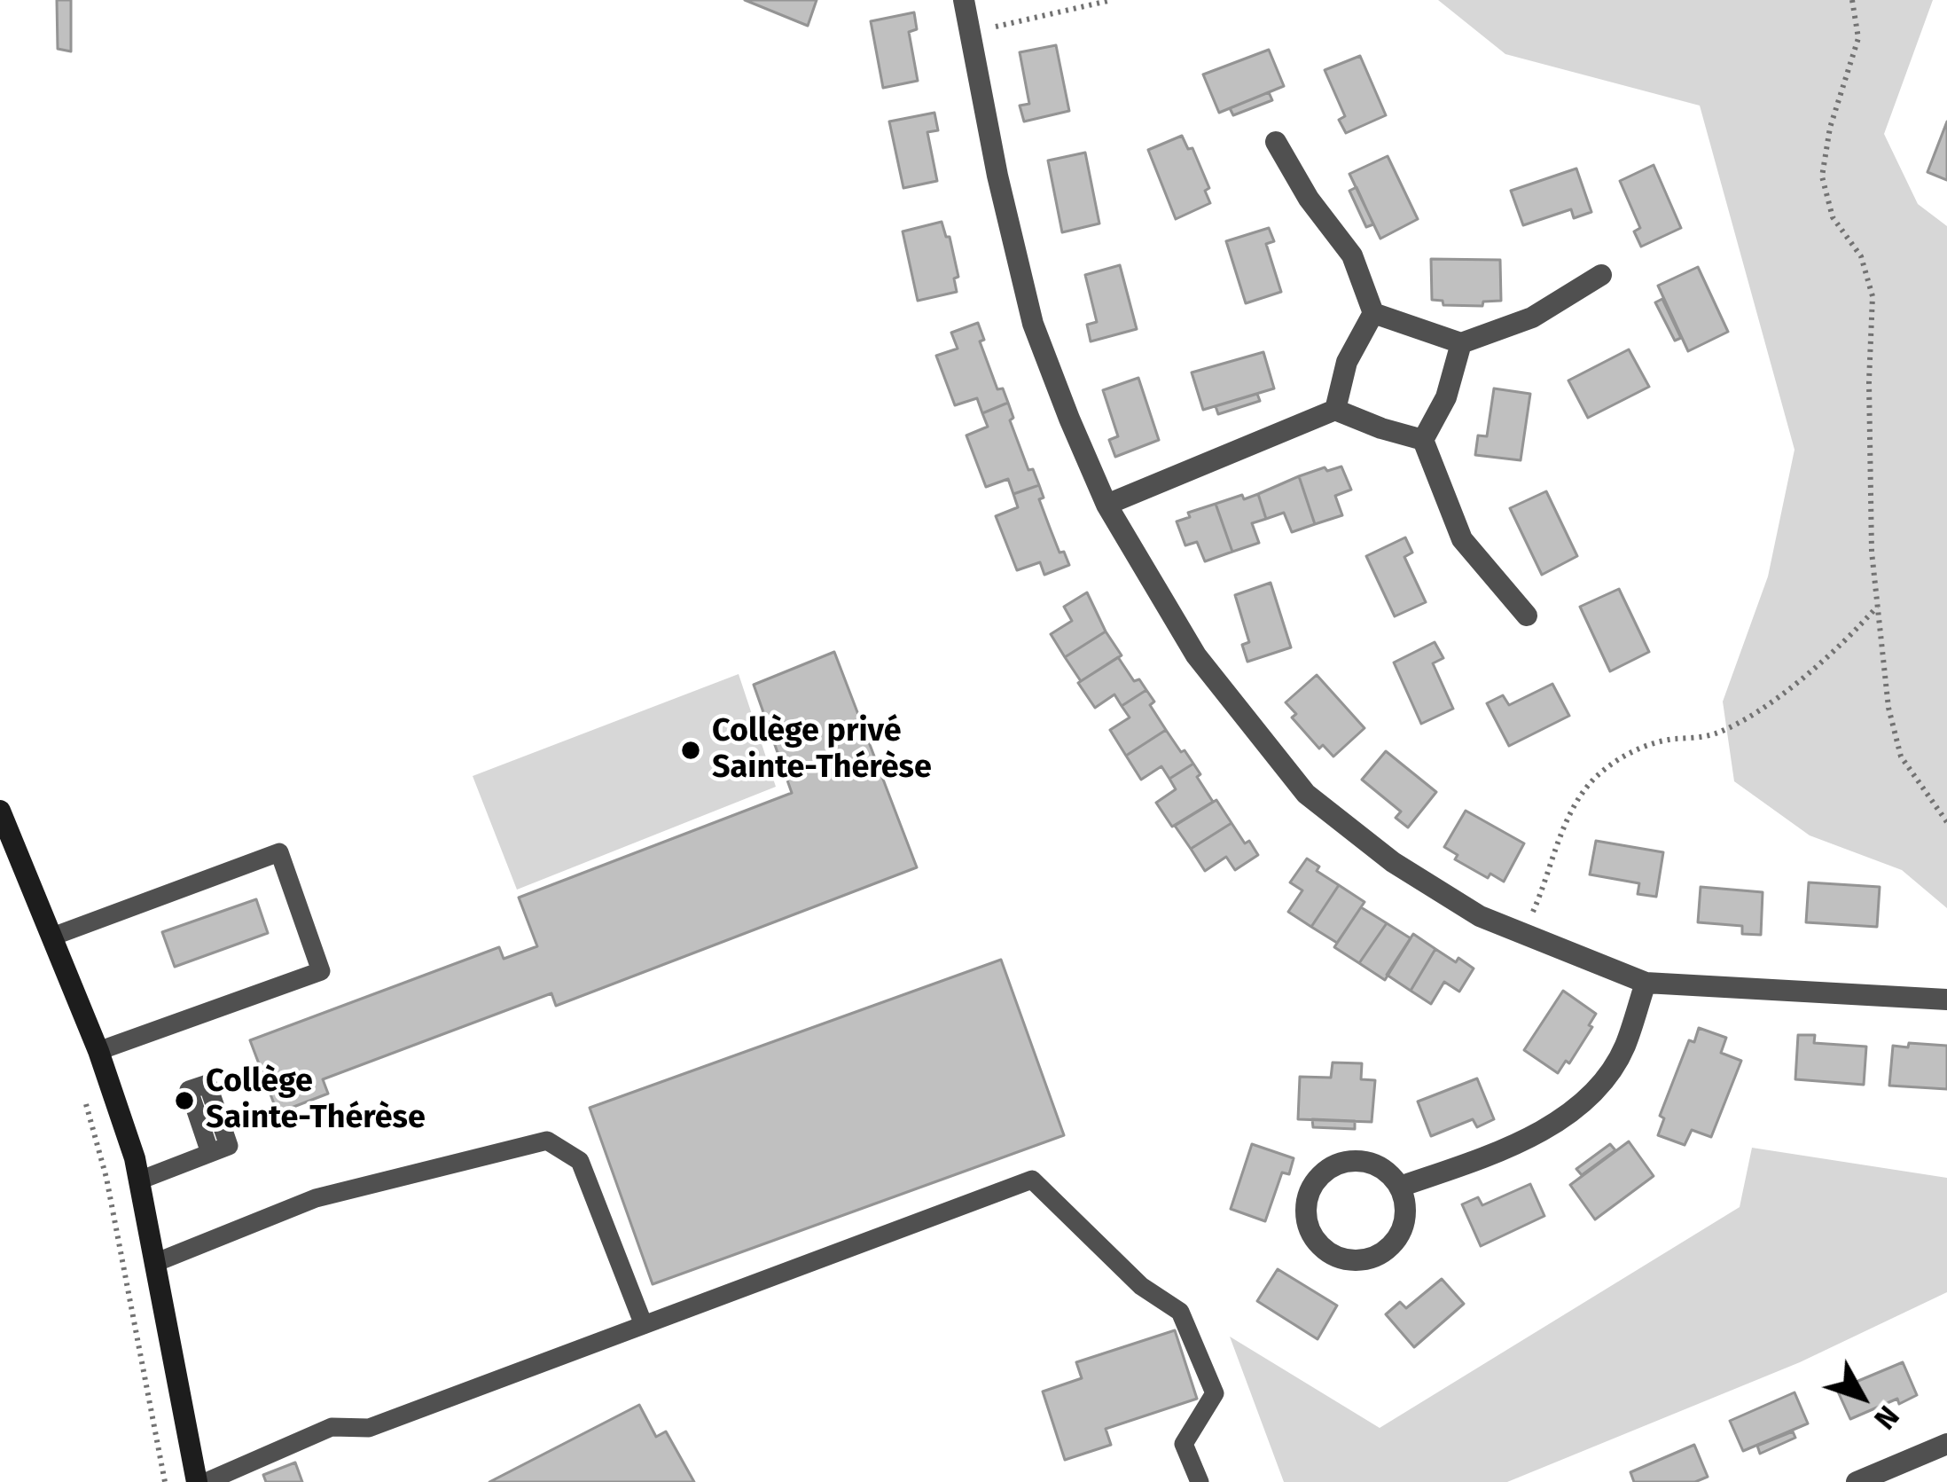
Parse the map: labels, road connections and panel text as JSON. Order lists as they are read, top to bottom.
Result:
{
  "places": ["Collège privé Sainte-Thérèse", "Collège Sainte-Thérèse"],
  "north": "bottom right"
}
